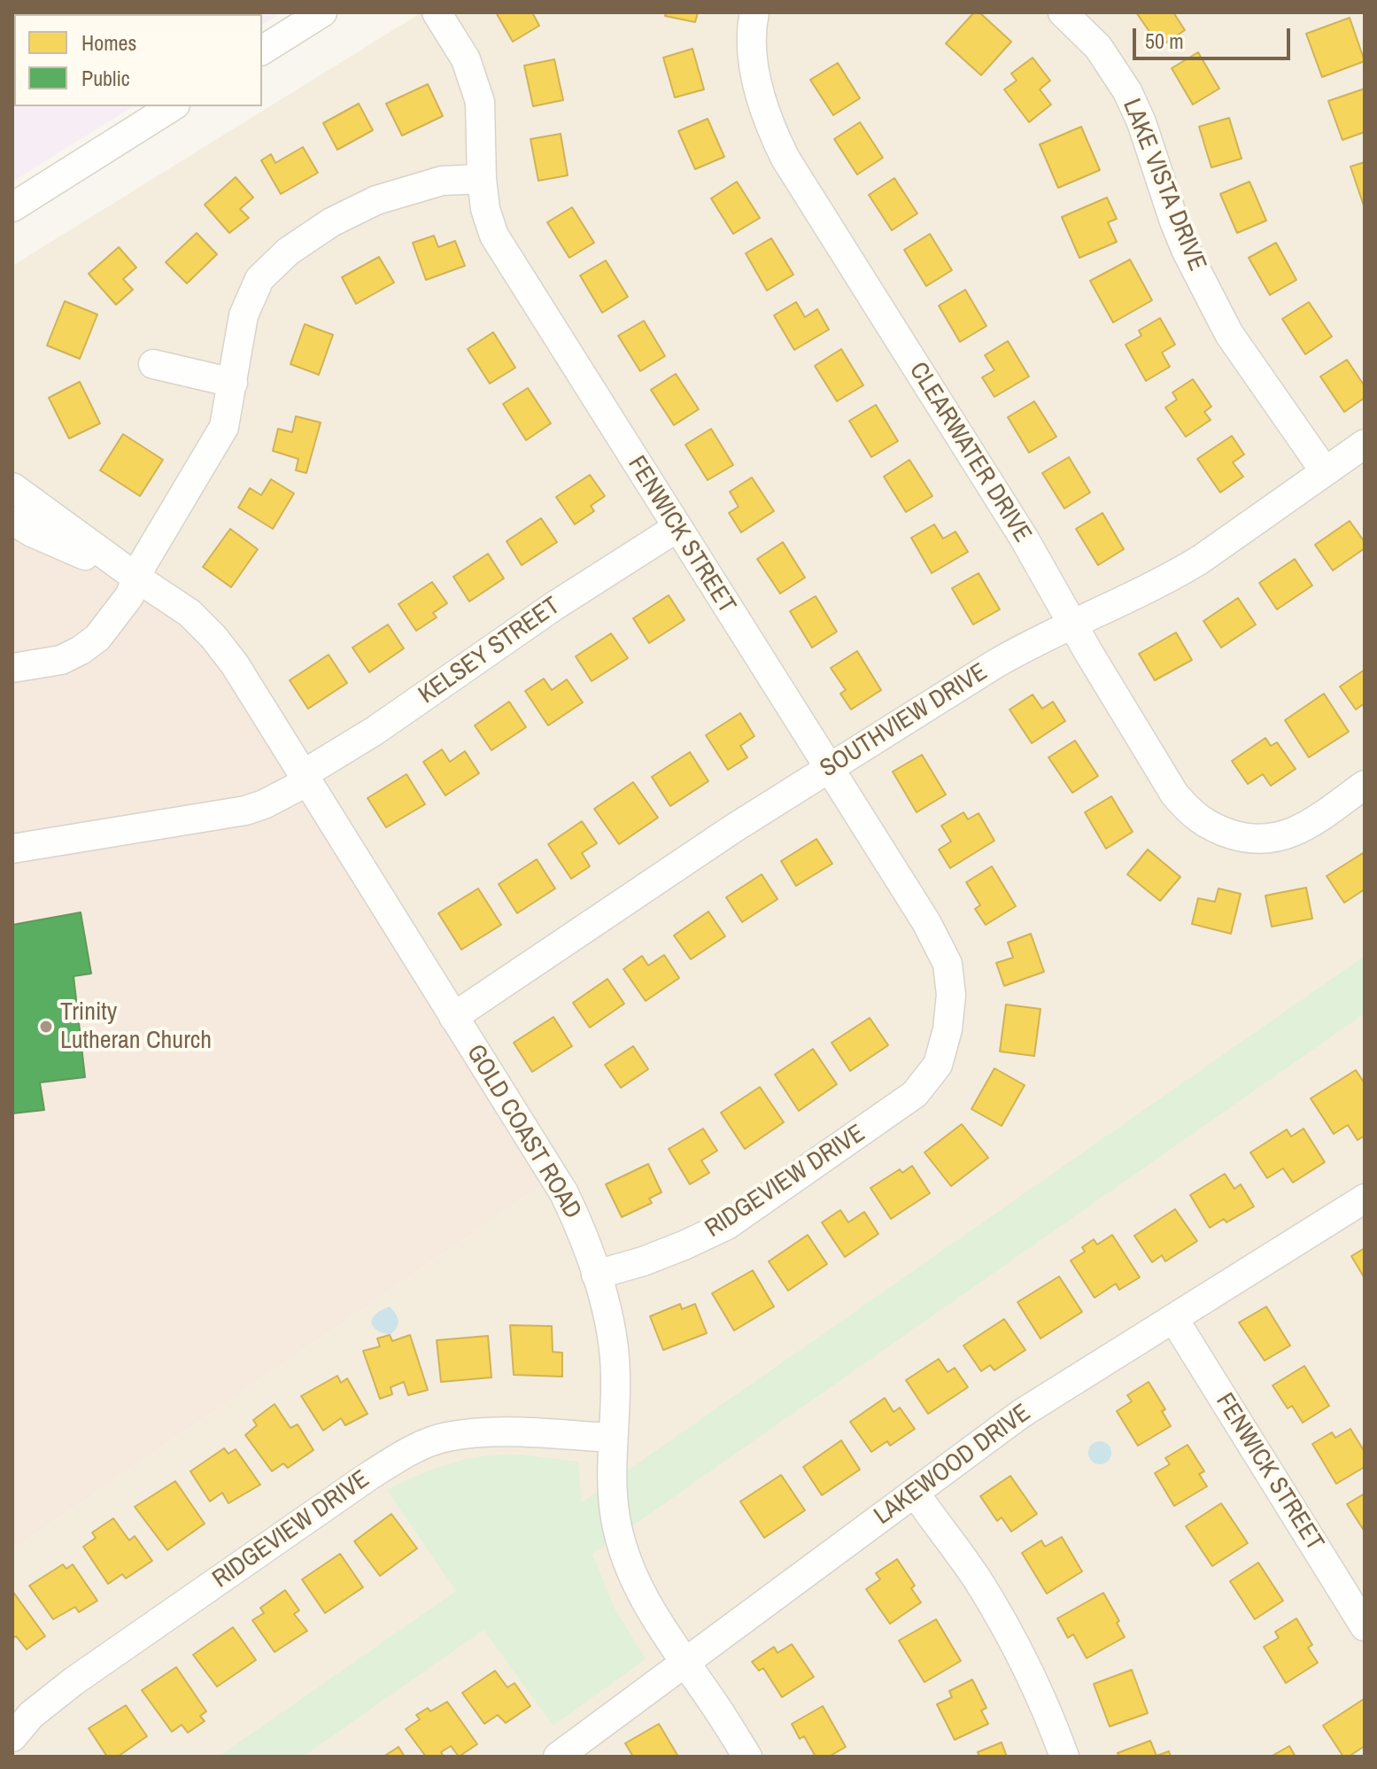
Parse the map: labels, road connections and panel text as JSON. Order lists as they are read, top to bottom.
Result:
{
  "streets": {
    "street": [
      "LAKE VISTA DRIVE",
      "CLEARWATER DRIVE",
      "FENWICK STREET",
      "KELSEY STREET",
      "SOUTHVIEW DRIVE",
      "GOLD COAST ROAD",
      "RIDGEVIEW DRIVE",
      "LAKEWOOD DRIVE"
    ]
  },
  "crossings": [
    ["LAKE VISTA DRIVE", "SOUTHVIEW DRIVE"],
    ["CLEARWATER DRIVE", "SOUTHVIEW DRIVE"],
    ["FENWICK STREET", "KELSEY STREET"],
    ["FENWICK STREET", "SOUTHVIEW DRIVE"],
    ["FENWICK STREET", "RIDGEVIEW DRIVE"],
    ["FENWICK STREET", "LAKEWOOD DRIVE"],
    ["KELSEY STREET", "GOLD COAST ROAD"],
    ["SOUTHVIEW DRIVE", "GOLD COAST ROAD"],
    ["GOLD COAST ROAD", "RIDGEVIEW DRIVE"],
    ["GOLD COAST ROAD", "LAKEWOOD DRIVE"]
  ],
  "places": ["Trinity Lutheran Church"],
  "legend": ["Homes", "Public"],
  "scale_bar": "50 m"
}
